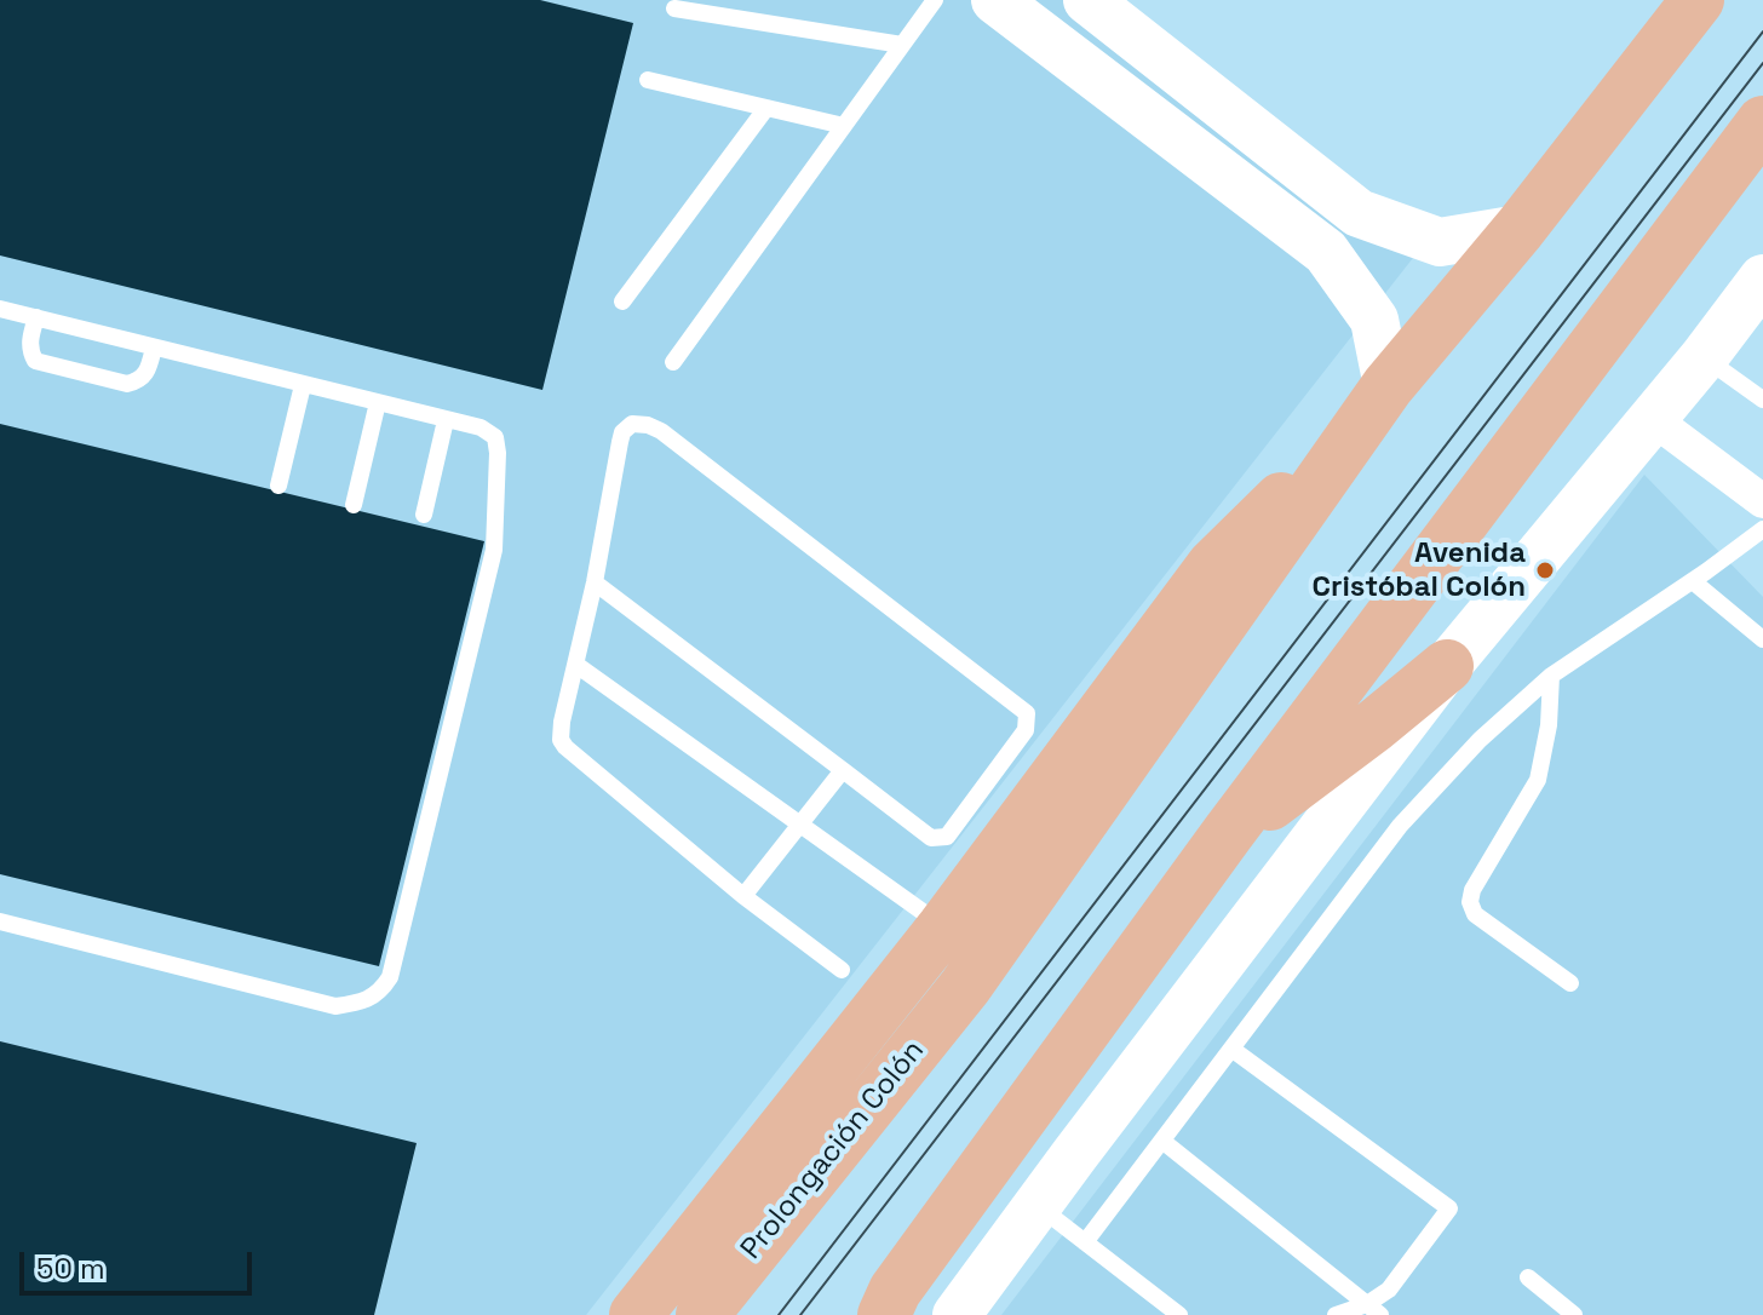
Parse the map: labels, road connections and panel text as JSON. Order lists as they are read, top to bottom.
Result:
{
  "streets": {
    "main road": ["Prolongación Colón"]
  },
  "places": ["Avenida Cristóbal Colón"],
  "scale_bar": "50 m"
}
